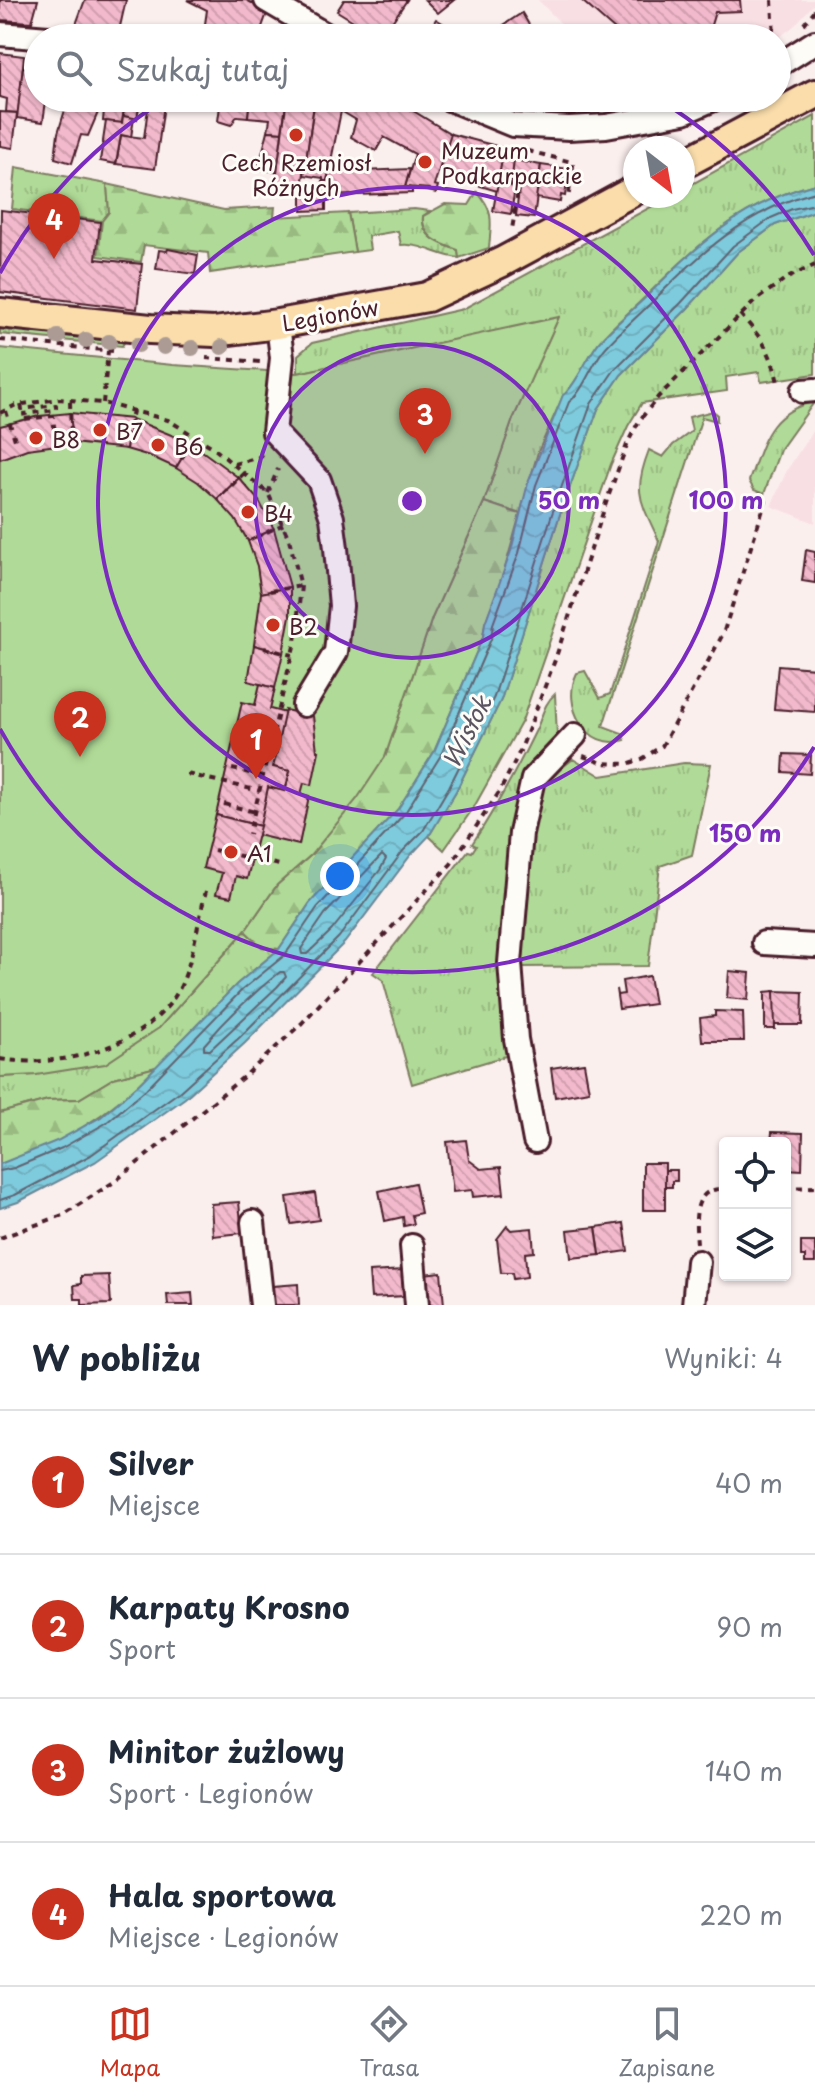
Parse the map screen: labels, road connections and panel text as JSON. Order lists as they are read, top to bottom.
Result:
{
  "streets": {
    "main road": ["Legionów"]
  },
  "water": ["Wisłok"],
  "places": [
    "Cech Rzemiosł Różnych",
    "Muzeum Podkarpackie",
    "B7",
    "B8",
    "B6",
    "B4",
    "B2",
    "A1"
  ],
  "north": "bottom right",
  "page": {
    "search": "Szukaj tutaj",
    "pins": [
      "4",
      "3",
      "2",
      "1"
    ],
    "heading": ["W pobliżu", "Wyniki: 4"],
    "list": [
      {
        "mark": "1",
        "name": "Silver",
        "note": "Miejsce",
        "value": "40 m"
      },
      {
        "mark": "2",
        "name": "Karpaty Krosno",
        "note": "Sport",
        "value": "90 m"
      },
      {
        "mark": "3",
        "name": "Minitor żużlowy",
        "note": "Sport · Legionów",
        "value": "140 m"
      },
      {
        "mark": "4",
        "name": "Hala sportowa",
        "note": "Miejsce · Legionów",
        "value": "220 m"
      }
    ],
    "nav": ["Mapa", "Trasa", "Zapisane"]
  },
  "rings": ["50 m", "100 m", "150 m"]
}
